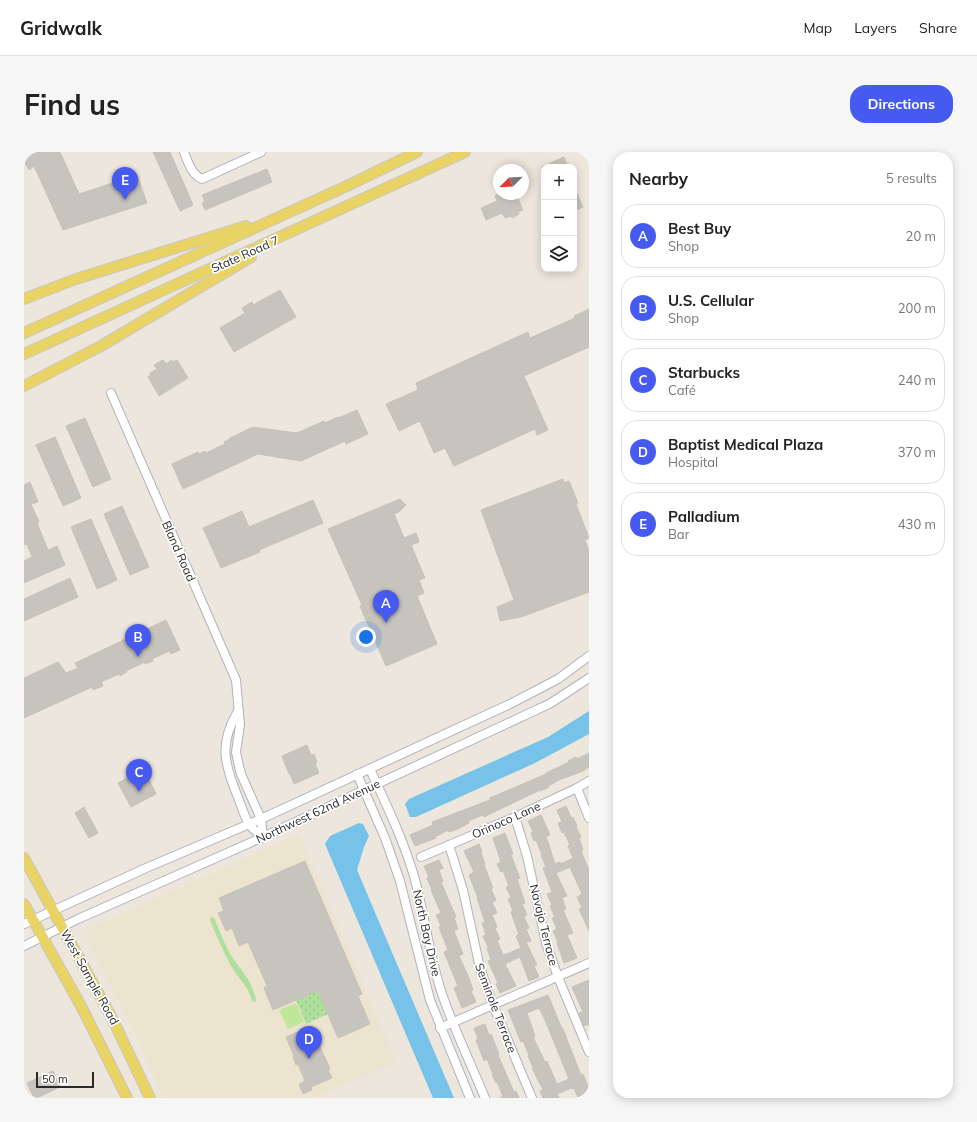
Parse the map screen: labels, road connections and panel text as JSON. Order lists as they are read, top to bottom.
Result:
{
  "streets": {
    "main road": ["State Road 7", "West Sample Road"],
    "street": [
      "Bland Road",
      "Northwest 62nd Avenue",
      "Orinoco Lane",
      "Navajo Terrace",
      "North Bay Drive",
      "Seminole Terrace"
    ]
  },
  "crossings": [
    ["Bland Road", "Northwest 62nd Avenue"],
    ["Northwest 62nd Avenue", "North Bay Drive"],
    ["Northwest 62nd Avenue", "West Sample Road"],
    ["Orinoco Lane", "Navajo Terrace"],
    ["Orinoco Lane", "Seminole Terrace"]
  ],
  "scale_bar": "50 m",
  "north": "bottom left",
  "page": {
    "header": "Gridwalk",
    "nav": ["Map", "Layers", "Share"],
    "buttons": "Directions",
    "title": "Find us",
    "heading": ["Nearby", "5 results"],
    "map_buttons": ["+", "−"],
    "pins": [
      "E",
      "A",
      "B",
      "C",
      "D"
    ],
    "list": [
      {
        "mark": "A",
        "name": "Best Buy",
        "note": "Shop",
        "value": "20 m"
      },
      {
        "mark": "B",
        "name": "U.S. Cellular",
        "note": "Shop",
        "value": "200 m"
      },
      {
        "mark": "C",
        "name": "Starbucks",
        "note": "Café",
        "value": "240 m"
      },
      {
        "mark": "D",
        "name": "Baptist Medical Plaza",
        "note": "Hospital",
        "value": "370 m"
      },
      {
        "mark": "E",
        "name": "Palladium",
        "note": "Bar",
        "value": "430 m"
      }
    ],
    "scale": "50 m"
  }
}
